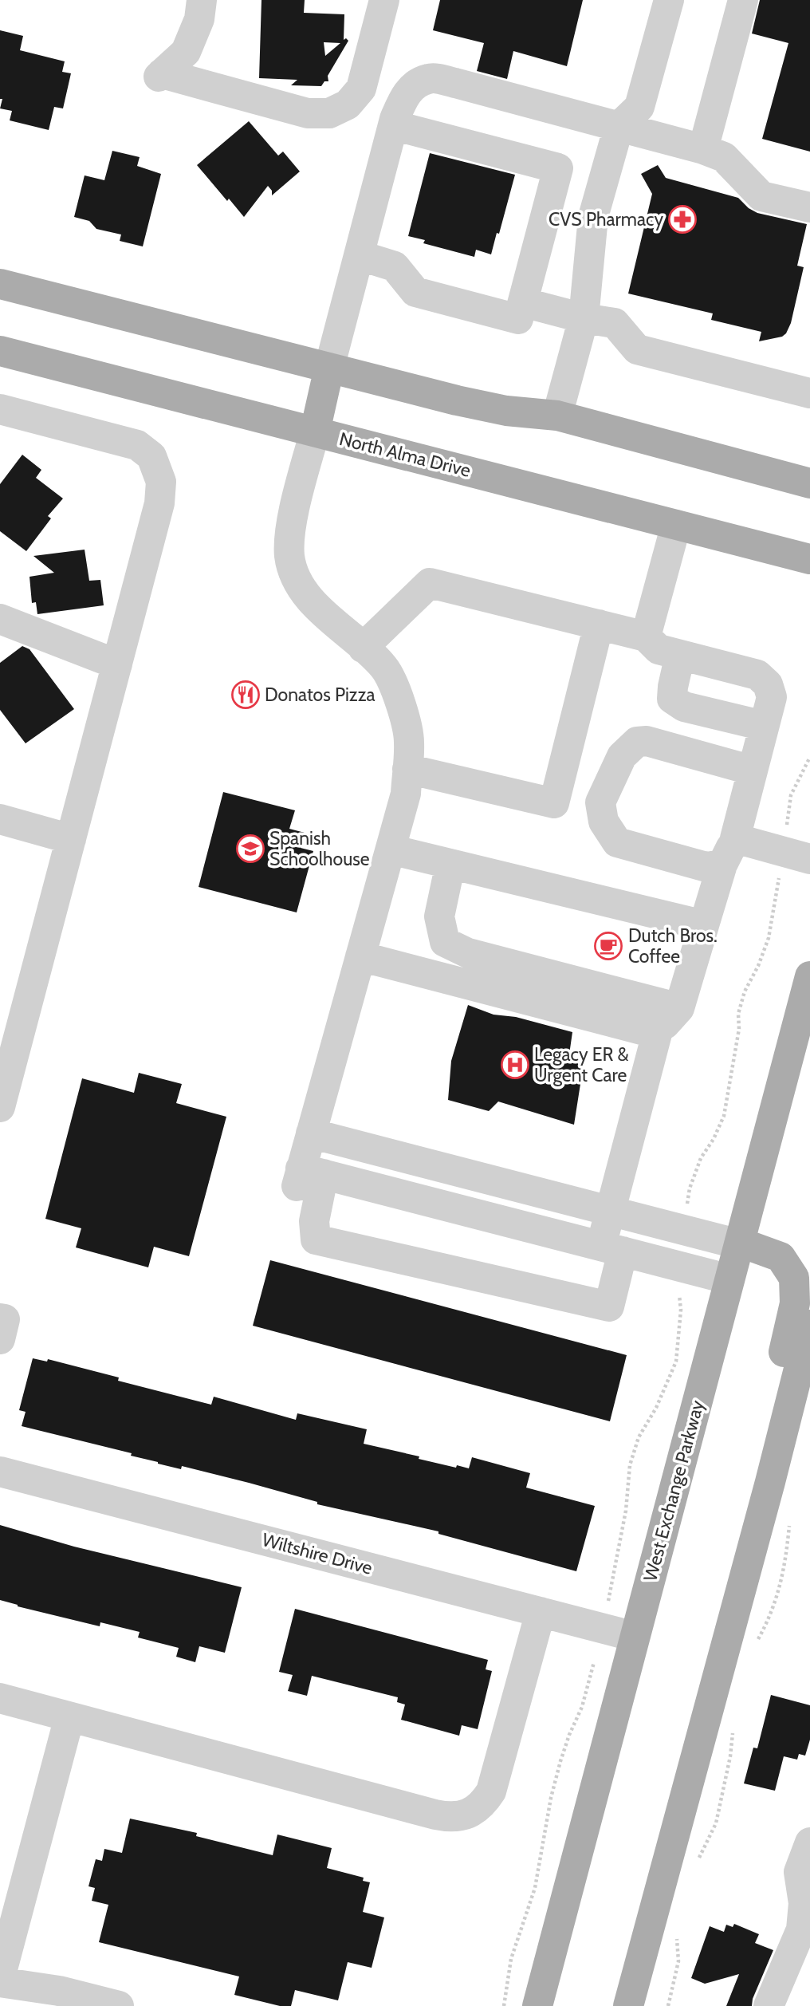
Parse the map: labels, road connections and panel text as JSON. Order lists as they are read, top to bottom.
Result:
{
  "streets": {
    "main road": ["North Alma Drive", "West Exchange Parkway"],
    "street": ["Wiltshire Drive"]
  },
  "crossings": [
    ["West Exchange Parkway", "Wiltshire Drive"]
  ],
  "places": {
    "pharmacy": ["CVS Pharmacy"],
    "restaurant": ["Donatos Pizza"],
    "school or university": ["Spanish Schoolhouse"],
    "cafe": ["Dutch Bros. Coffee"],
    "hospital": ["Legacy ER & Urgent Care"]
  }
}
